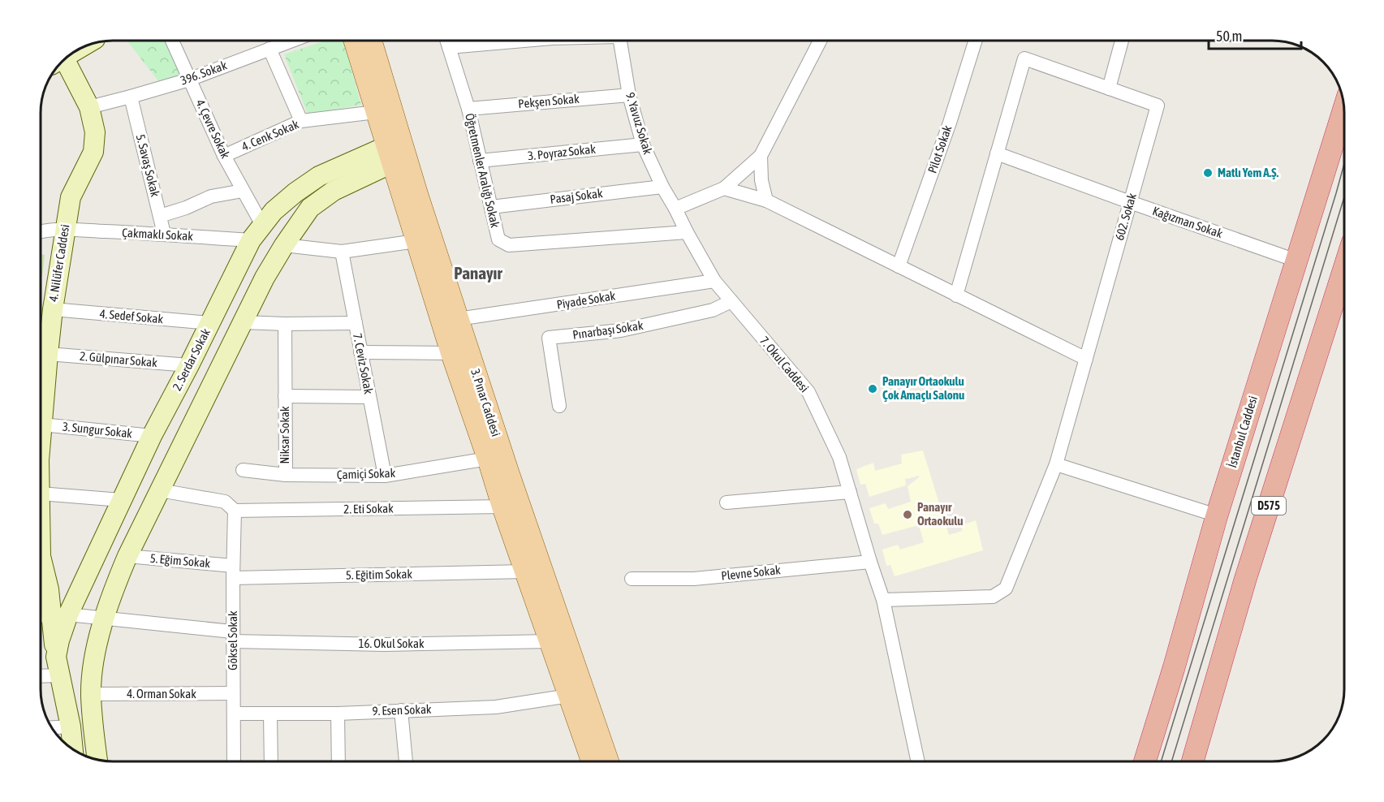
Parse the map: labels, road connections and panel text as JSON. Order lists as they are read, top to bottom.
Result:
{
  "streets": {
    "highway": ["İstanbul Caddesi", "D575"],
    "main road": ["4. Nilüfer Caddesi", "2. Serdar Sokak", "3. Pınar Caddesi"],
    "street": [
      "396. Sokak",
      "Pekşen Sokak",
      "9. Yavuz Sokak",
      "4. Çevre Sokak",
      "4. Cenk Sokak",
      "Pilot Sokak",
      "3. Poyraz Sokak",
      "5. Savaş Sokak",
      "Öğretmenler Aralığı Sokak",
      "Pasaj Sokak",
      "602. Sokak",
      "Kağızman Sokak",
      "Çakmaklı Sokak",
      "Piyade Sokak",
      "4. Sedef Sokak",
      "Pınarbaşı Sokak",
      "2. Gülpınar Sokak",
      "7. Ceviz Sokak",
      "7. Okul Caddesi",
      "3. Sungur Sokak",
      "Niksar Sokak",
      "Çamiçi Sokak",
      "2. Eti Sokak",
      "5. Eğim Sokak",
      "Plevne Sokak",
      "5. Eğitim Sokak",
      "Göksel Sokak",
      "16. Okul Sokak",
      "4. Orman Sokak",
      "9. Esen Sokak"
    ]
  },
  "crossings": [
    ["396. Sokak", "4. Çevre Sokak"],
    ["396. Sokak", "5. Savaş Sokak"],
    ["396. Sokak", "4. Nilüfer Caddesi"],
    ["Pekşen Sokak", "9. Yavuz Sokak"],
    ["Pekşen Sokak", "Öğretmenler Aralığı Sokak"],
    ["9. Yavuz Sokak", "3. Poyraz Sokak"],
    ["9. Yavuz Sokak", "Pasaj Sokak"],
    ["9. Yavuz Sokak", "7. Okul Caddesi"],
    ["4. Çevre Sokak", "4. Cenk Sokak"],
    ["4. Çevre Sokak", "2. Serdar Sokak"],
    ["3. Poyraz Sokak", "Öğretmenler Aralığı Sokak"],
    ["5. Savaş Sokak", "Çakmaklı Sokak"],
    ["Öğretmenler Aralığı Sokak", "Pasaj Sokak"],
    ["Öğretmenler Aralığı Sokak", "7. Okul Caddesi"],
    ["602. Sokak", "Kağızman Sokak"],
    ["602. Sokak", "7. Okul Caddesi"],
    ["Kağızman Sokak", "İstanbul Caddesi"],
    ["Çakmaklı Sokak", "4. Nilüfer Caddesi"],
    ["Çakmaklı Sokak", "2. Serdar Sokak"],
    ["4. Nilüfer Caddesi", "4. Sedef Sokak"],
    ["4. Nilüfer Caddesi", "2. Serdar Sokak"],
    ["4. Nilüfer Caddesi", "3. Sungur Sokak"],
    ["4. Nilüfer Caddesi", "16. Okul Sokak"],
    ["Piyade Sokak", "7. Okul Caddesi"],
    ["Piyade Sokak", "3. Pınar Caddesi"],
    ["4. Sedef Sokak", "2. Serdar Sokak"],
    ["Pınarbaşı Sokak", "7. Okul Caddesi"],
    ["2. Gülpınar Sokak", "2. Serdar Sokak"],
    ["2. Serdar Sokak", "3. Sungur Sokak"],
    ["2. Serdar Sokak", "16. Okul Sokak"],
    ["7. Ceviz Sokak", "Niksar Sokak"],
    ["7. Ceviz Sokak", "Çamiçi Sokak"],
    ["7. Okul Caddesi", "Plevne Sokak"],
    ["Niksar Sokak", "Çamiçi Sokak"],
    ["2. Eti Sokak", "Göksel Sokak"],
    ["5. Eğim Sokak", "5. Eğitim Sokak"],
    ["5. Eğim Sokak", "Göksel Sokak"],
    ["5. Eğitim Sokak", "Göksel Sokak"],
    ["Göksel Sokak", "16. Okul Sokak"],
    ["Göksel Sokak", "4. Orman Sokak"],
    ["Göksel Sokak", "9. Esen Sokak"]
  ],
  "districts": ["Panayır"],
  "places": ["Matlı Yem A.Ş.", "Panayır Ortaokulu Çok Amaçlı Salonu", "Panayır Ortaokulu"],
  "scale_bar": "50 m"
}
